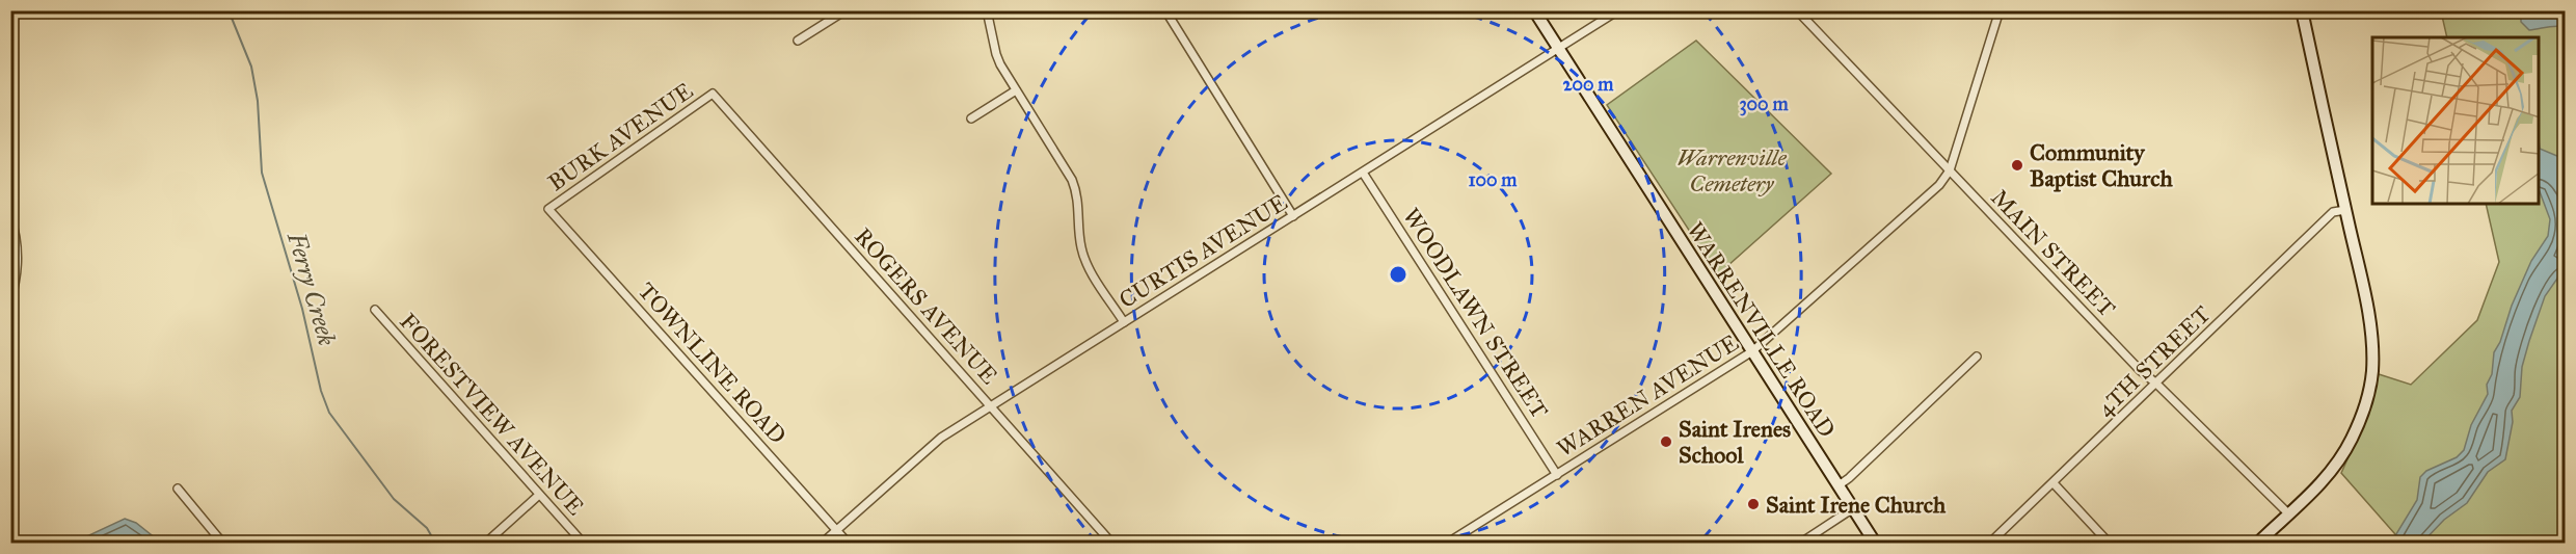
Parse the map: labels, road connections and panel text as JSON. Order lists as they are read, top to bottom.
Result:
{
  "streets": {
    "main road": ["WARRENVILLE ROAD"],
    "street": [
      "BURK AVENUE",
      "CURTIS AVENUE",
      "MAIN STREET",
      "ROGERS AVENUE",
      "WOODLAWN STREET",
      "4TH STREET",
      "TOWNLINE ROAD",
      "WARREN AVENUE",
      "FORESTVIEW AVENUE"
    ]
  },
  "crossings": [
    ["BURK AVENUE", "ROGERS AVENUE"],
    ["BURK AVENUE", "TOWNLINE ROAD"],
    ["CURTIS AVENUE", "ROGERS AVENUE"],
    ["CURTIS AVENUE", "WOODLAWN STREET"],
    ["CURTIS AVENUE", "WARRENVILLE ROAD"],
    ["CURTIS AVENUE", "TOWNLINE ROAD"],
    ["MAIN STREET", "4TH STREET"],
    ["MAIN STREET", "WARREN AVENUE"],
    ["WOODLAWN STREET", "WARREN AVENUE"],
    ["WARRENVILLE ROAD", "WARREN AVENUE"]
  ],
  "water": ["Ferry Creek"],
  "parks": ["Warrenville Cemetery"],
  "places": ["Community Baptist Church", "Saint Irenes School", "Saint Irene Church"],
  "rings": ["200 m", "300 m", "100 m"]
}
